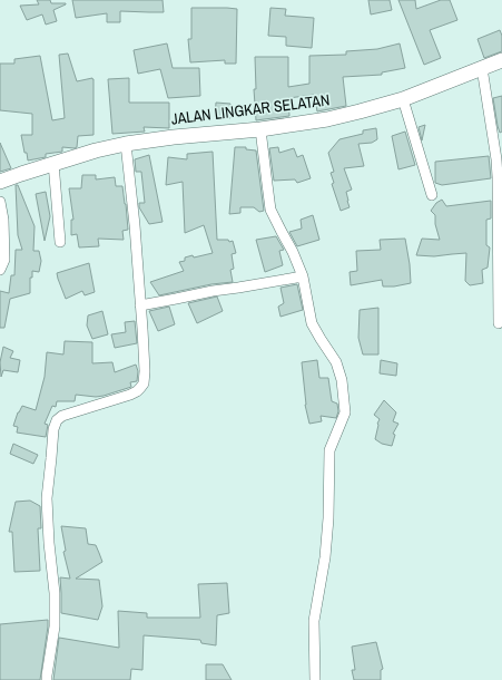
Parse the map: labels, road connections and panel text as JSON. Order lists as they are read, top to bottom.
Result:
{
  "streets": {
    "street": ["JALAN LINGKAR SELATAN"]
  }
}
